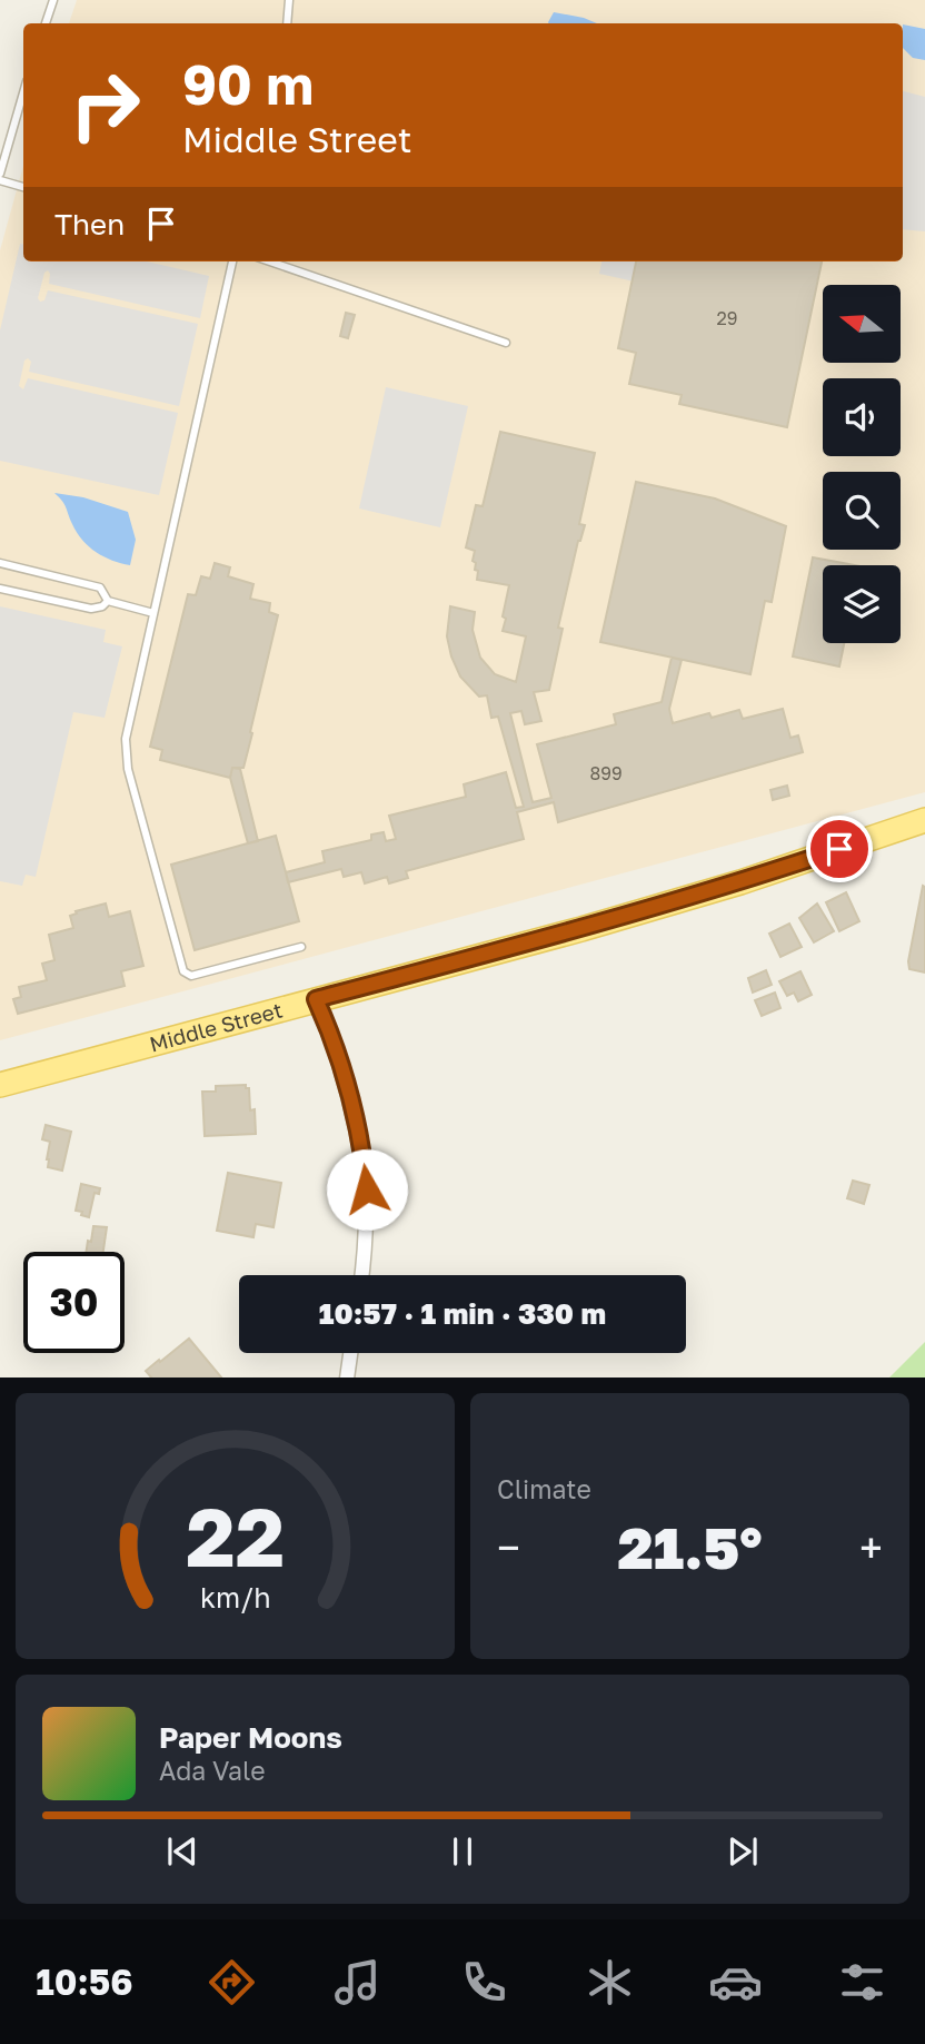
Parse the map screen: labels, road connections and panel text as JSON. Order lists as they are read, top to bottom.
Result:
{
  "streets": {
    "main road": ["Middle Street"]
  },
  "house_numbers": ["29", "899"],
  "north": "left",
  "page": {
    "turn": ["90 m", "Middle Street"],
    "then": "Then",
    "limit": "30",
    "trip": "10:57 · 1 min · 330 m",
    "tile": "Climate",
    "heat": ["−", "21.5°", "+"],
    "song": ["Paper Moons", "Ada Vale"],
    "tabs": "10:56",
    "gauge": ["22", "km/h"]
  }
}
